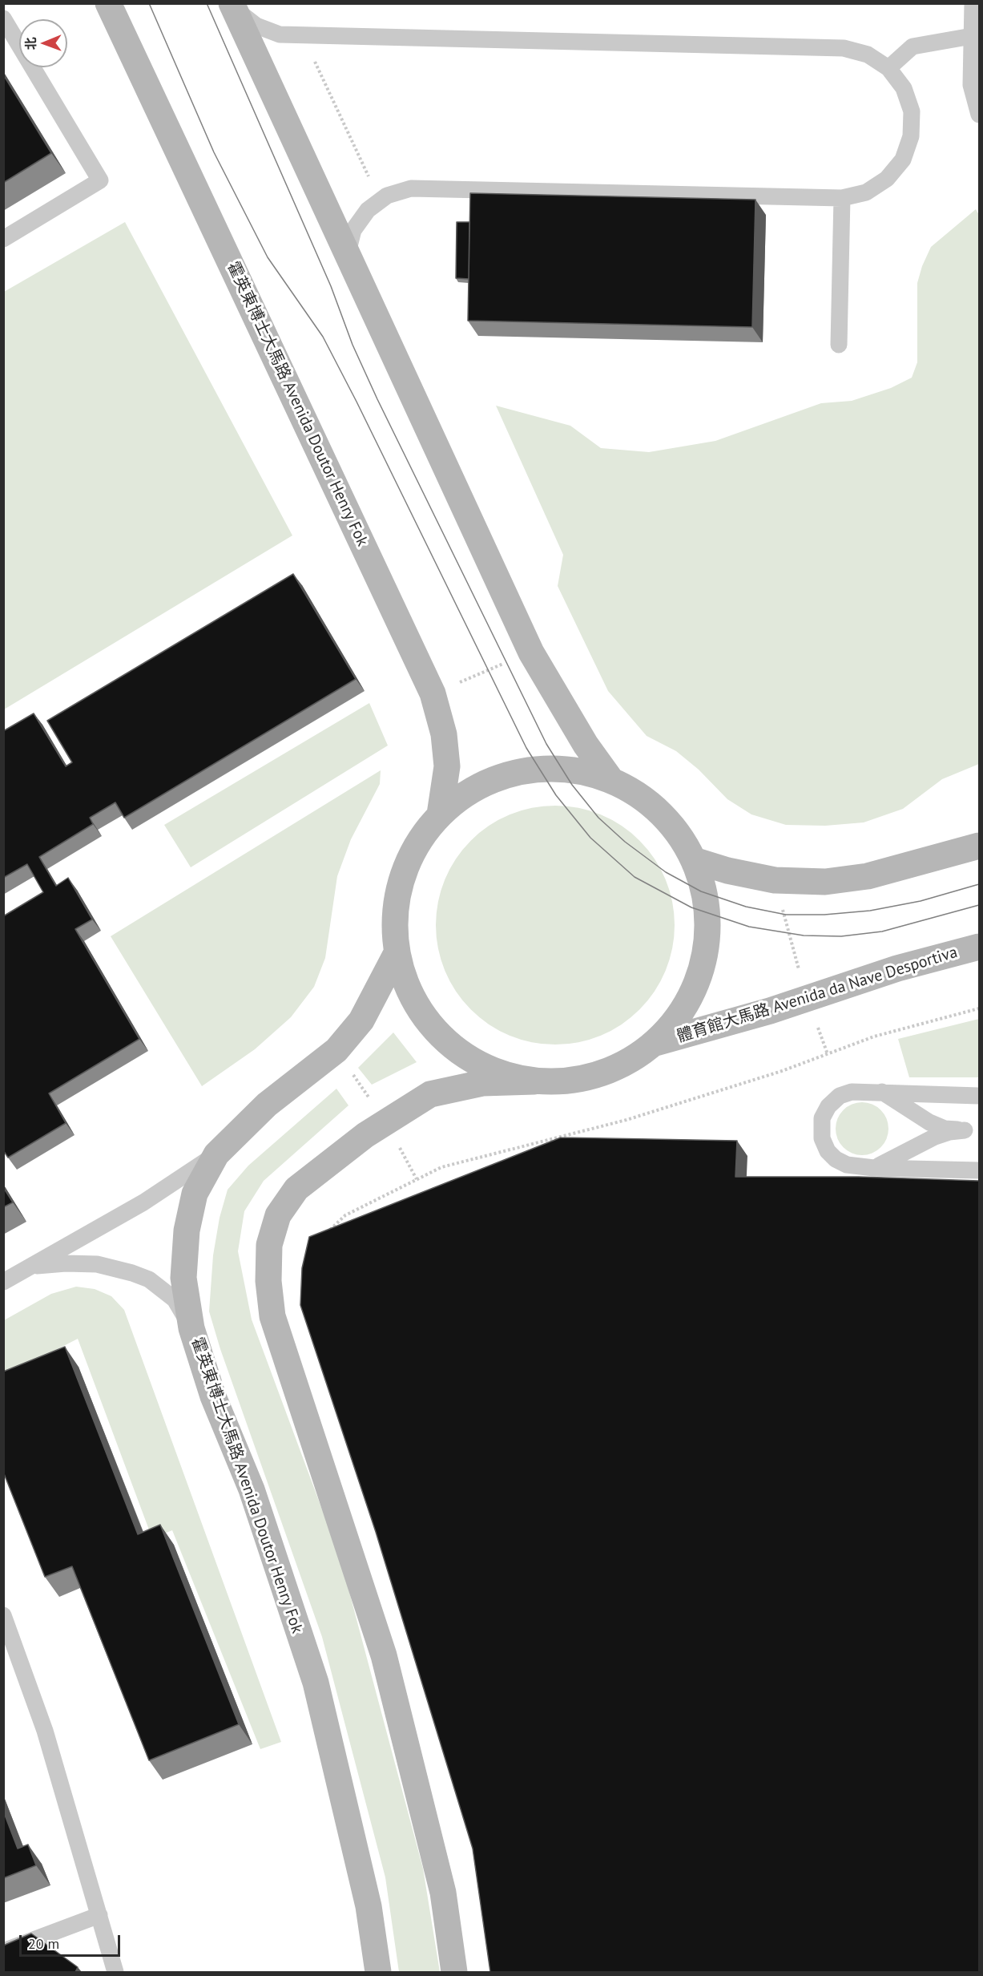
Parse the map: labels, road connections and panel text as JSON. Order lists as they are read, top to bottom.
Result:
{
  "streets": {
    "main road": ["霍英東博士大馬路 Avenida Doutor Henry Fok", "體育館大馬路 Avenida da Nave Desportiva"]
  },
  "scale_bar": "20 m",
  "north": "left"
}
